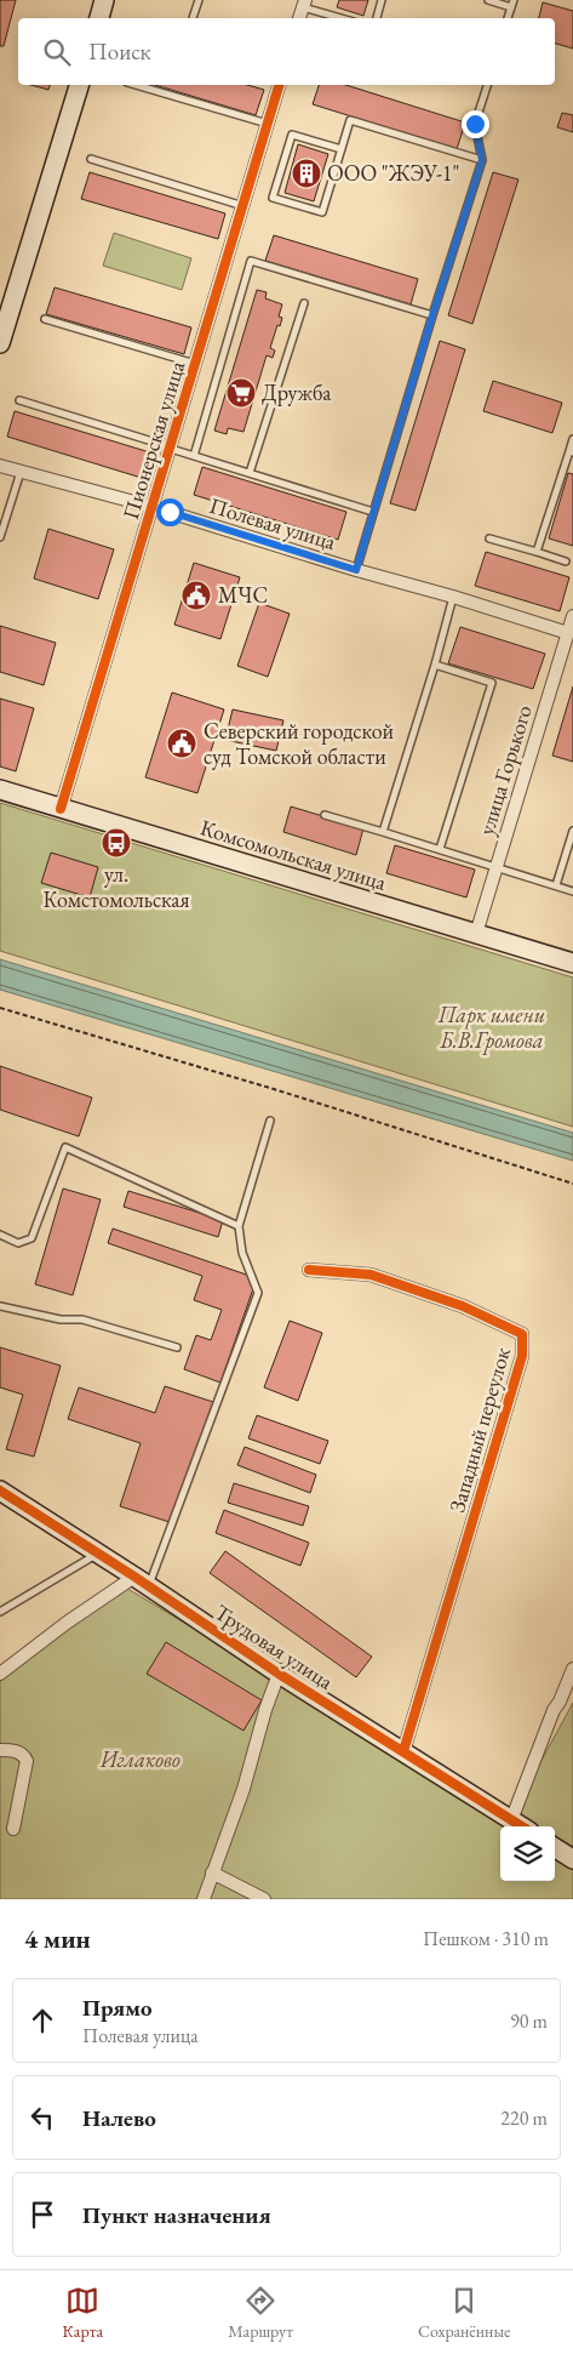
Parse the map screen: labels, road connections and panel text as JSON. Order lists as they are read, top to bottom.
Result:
{
  "streets": {
    "main road": ["Комсомольская улица", "Трудовая улица"],
    "street": [
      "Пионерская улица",
      "Полевая улица",
      "улица Горького",
      "Западный переулок"
    ]
  },
  "crossings": [
    ["Пионерская улица", "Полевая улица"],
    ["Пионерская улица", "Комсомольская улица"],
    ["Полевая улица", "улица Горького"],
    ["улица Горького", "Комсомольская улица"],
    ["Западный переулок", "Трудовая улица"]
  ],
  "parks": ["Парк имени Б.В.Громова", "Иглаково"],
  "places": {
    "building": ["ООО \"ЖЭУ-1\""],
    "supermarket": ["Дружба"],
    "public building": ["МЧС", "Северский городской суд Томской области"],
    "bus stop": ["ул. Комстомольская"]
  },
  "page": {
    "search": "Поиск",
    "heading": ["4 мин", "Пешком · 310 m"],
    "list": [
      ["Прямо", "Полевая улица", "90 m"],
      ["Налево", "220 m"],
      "Пункт назначения"
    ],
    "nav": ["Карта", "Маршрут", "Сохранённые"]
  }
}
